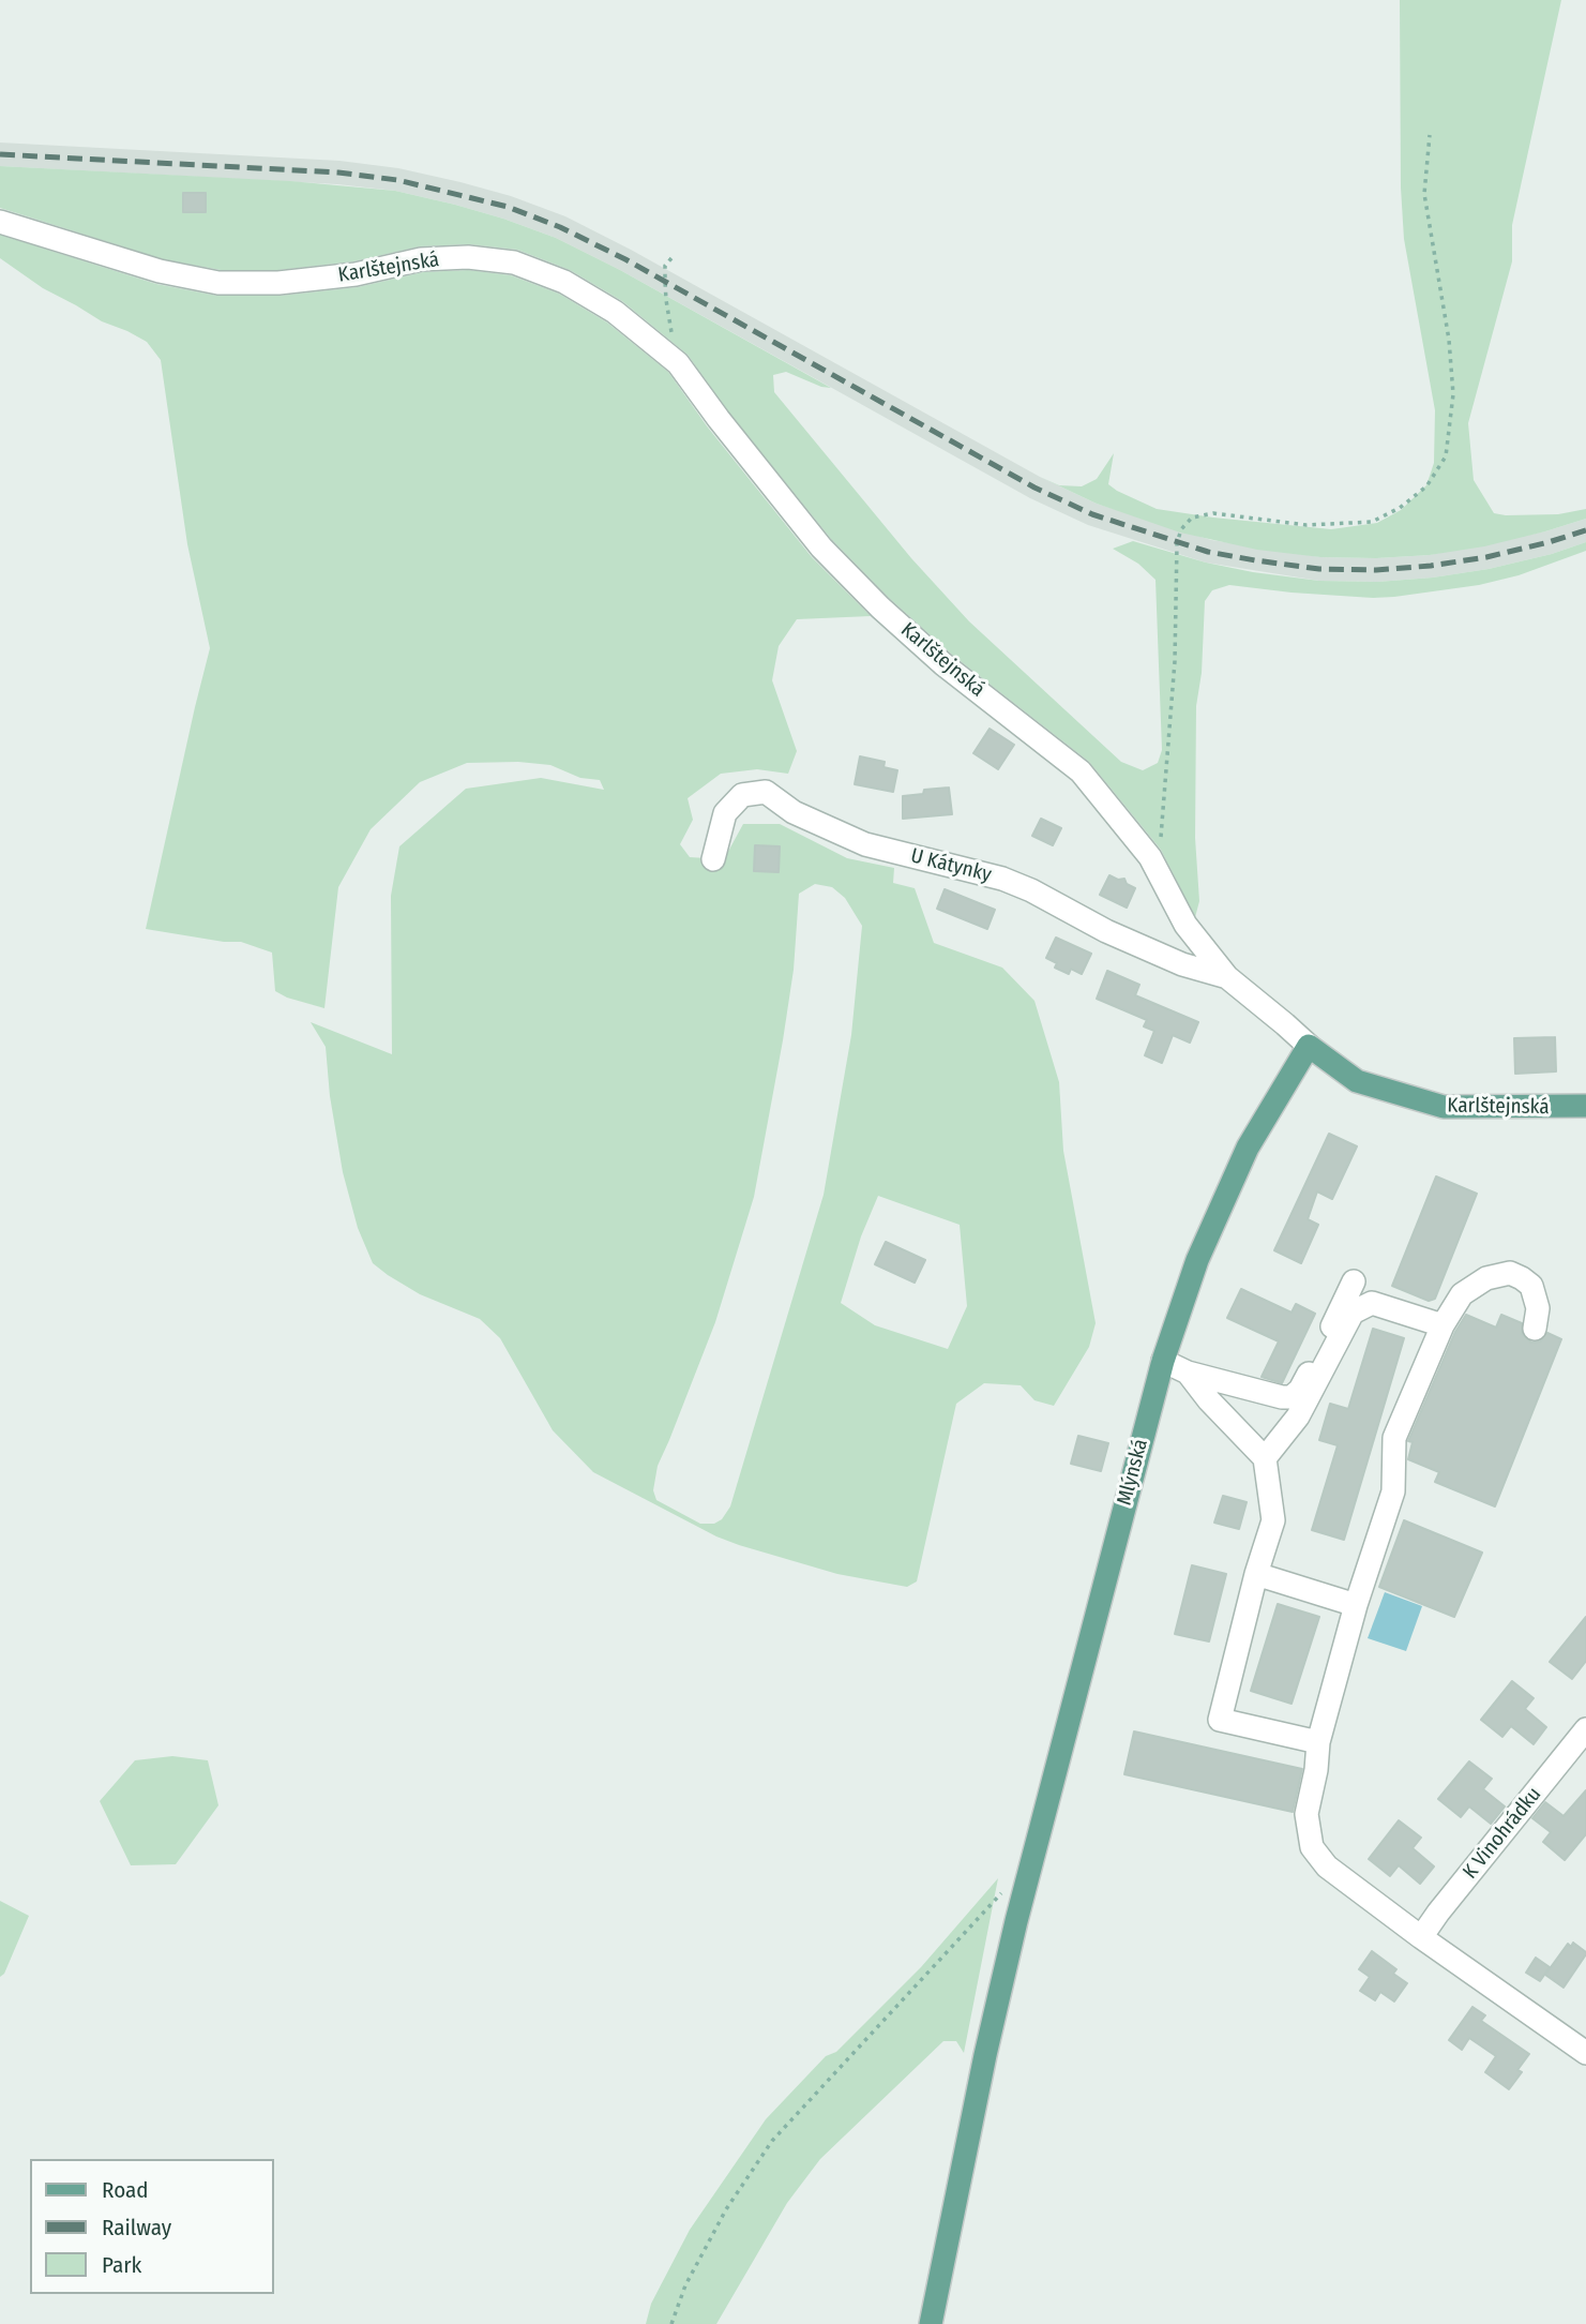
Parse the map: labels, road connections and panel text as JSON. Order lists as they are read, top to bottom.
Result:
{
  "streets": {
    "main road": ["Karlštejnská", "Mlýnská"],
    "street": ["U Kátynky", "K Vinohrádku"]
  },
  "crossings": [
    ["Karlštejnská", "U Kátynky"],
    ["Karlštejnská", "Mlýnská"]
  ],
  "legend": ["Road", "Railway", "Park"]
}
